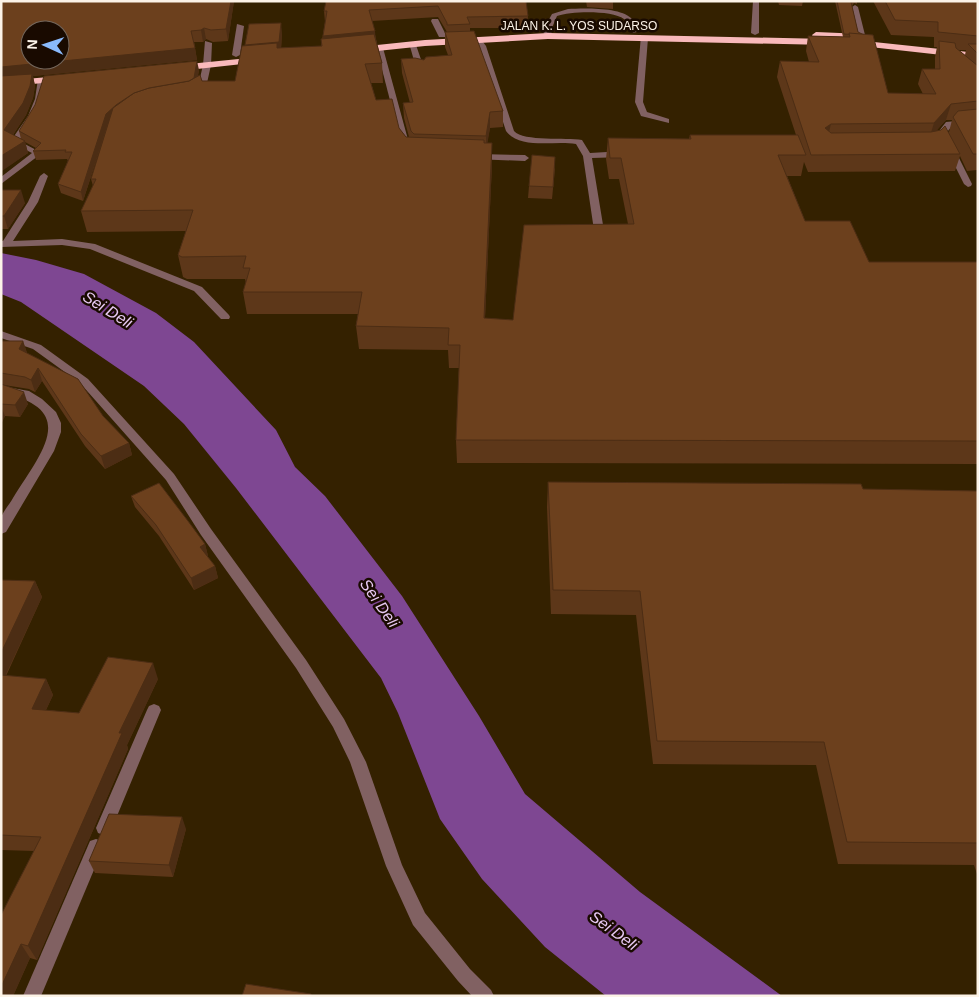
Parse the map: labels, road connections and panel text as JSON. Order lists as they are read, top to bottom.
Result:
{
  "streets": {
    "highway": ["JALAN K. L. YOS SUDARSO"]
  },
  "water": ["Sei Deli"],
  "north": "left"
}
